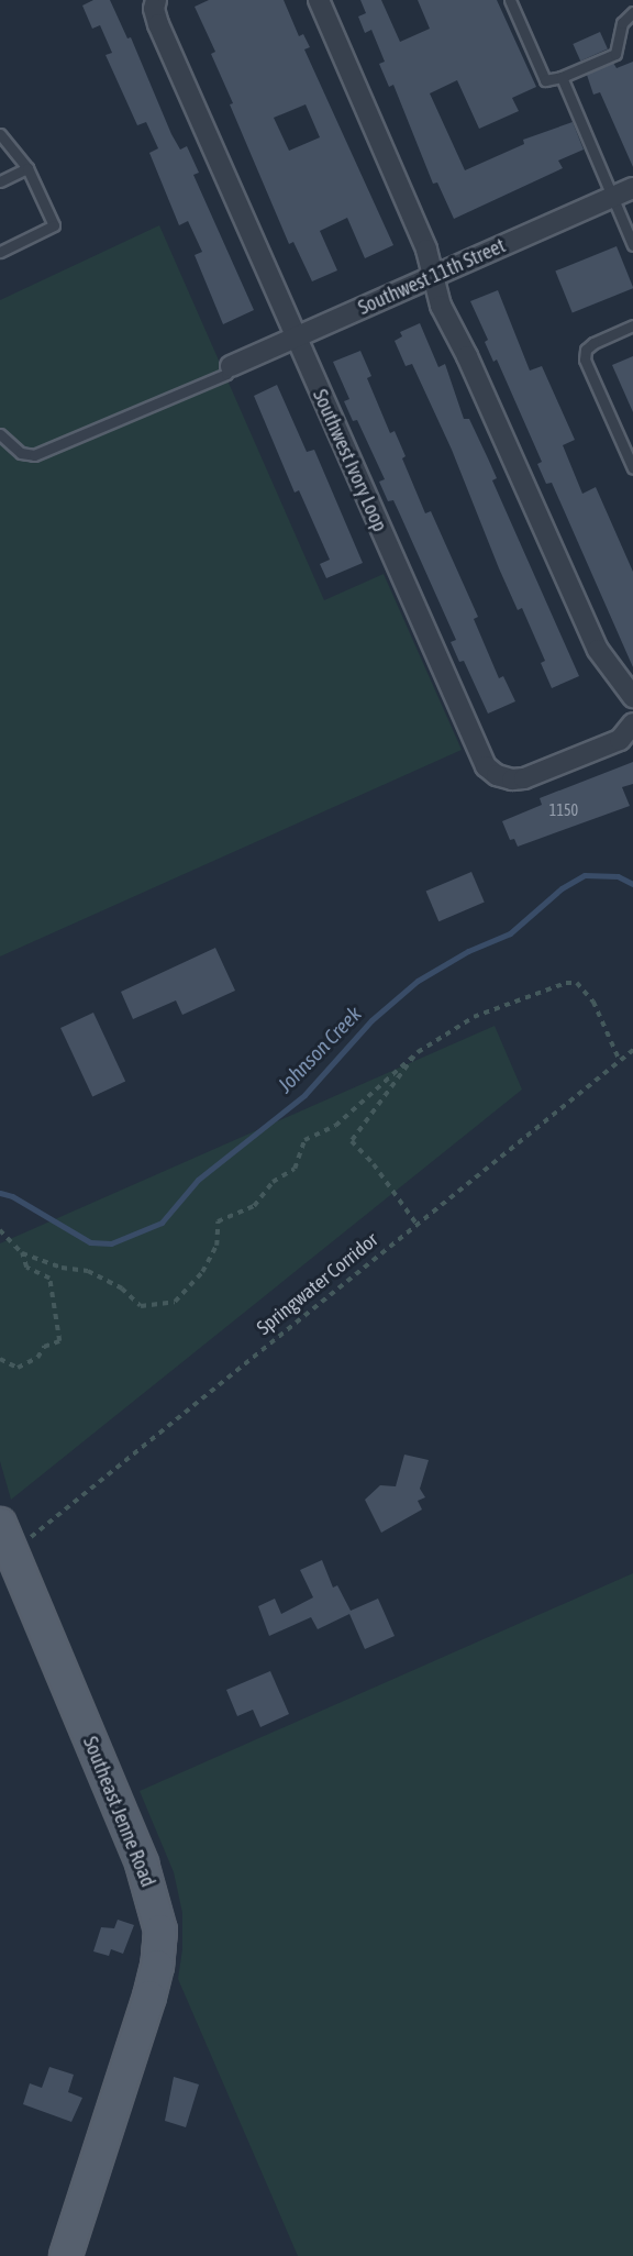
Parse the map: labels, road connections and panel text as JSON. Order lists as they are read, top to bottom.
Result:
{
  "streets": {
    "main road": ["Southeast Jenne Road"],
    "street": ["Southwest 11th Street", "Southwest Ivory Loop"],
    "path": ["Springwater Corridor"]
  },
  "crossings": [
    ["Southwest 11th Street", "Southwest Ivory Loop"],
    ["Springwater Corridor", "Southeast Jenne Road"]
  ],
  "water": ["Johnson Creek"],
  "house_numbers": ["1150"]
}
